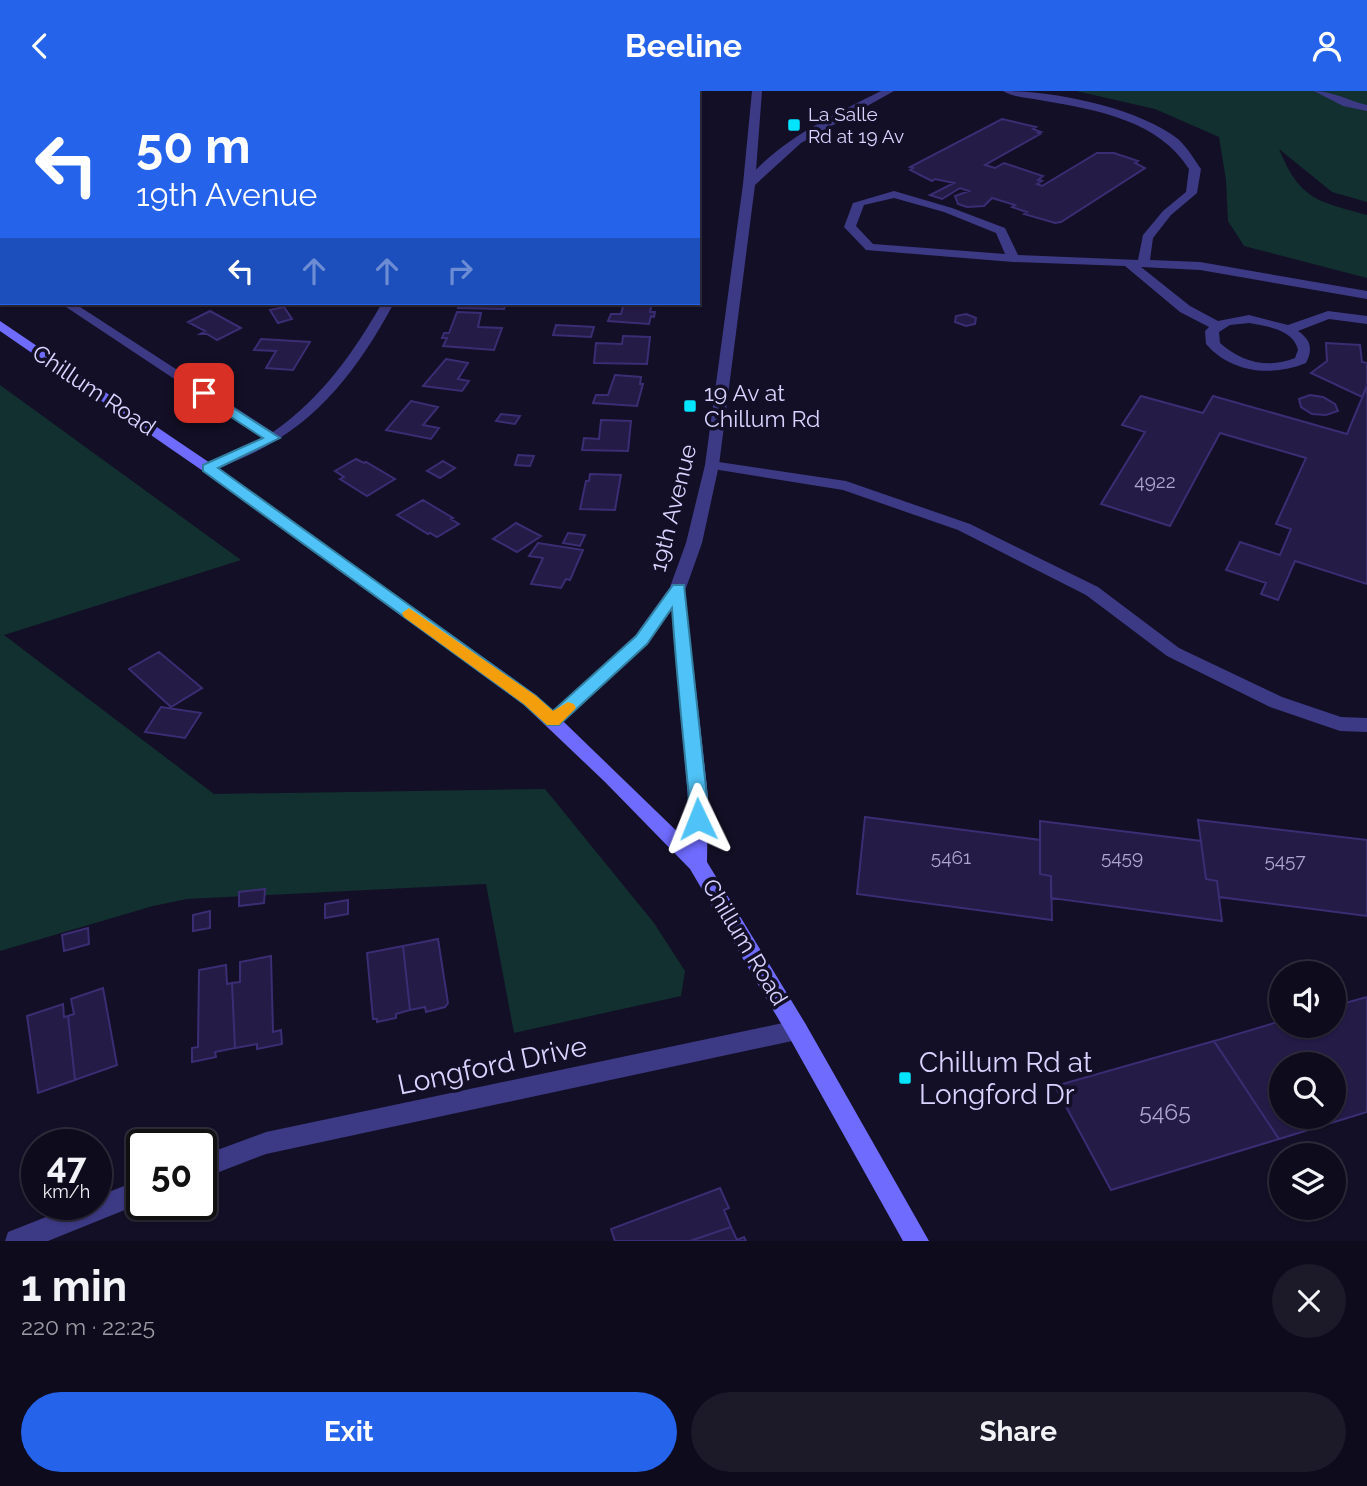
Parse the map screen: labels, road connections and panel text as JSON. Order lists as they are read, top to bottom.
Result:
{
  "streets": {
    "main road": ["Chillum Road"],
    "street": ["19th Avenue", "Longford Drive"]
  },
  "crossings": [
    ["Chillum Road", "19th Avenue"],
    ["Chillum Road", "Longford Drive"]
  ],
  "places": {
    "transit": ["La Salle Rd at 19 Av", "19 Av at Chillum Rd", "Chillum Rd at Longford Dr"]
  },
  "house_numbers": [
    "4922",
    "5461",
    "5459",
    "5457",
    "5465"
  ],
  "page": {
    "header": "Beeline",
    "turn": ["50 m", "19th Avenue"],
    "speed": "47 km/h",
    "limit": "50",
    "heading": ["1 min", "220 m · 22:25"],
    "buttons": ["Exit", "Share"]
  }
}
